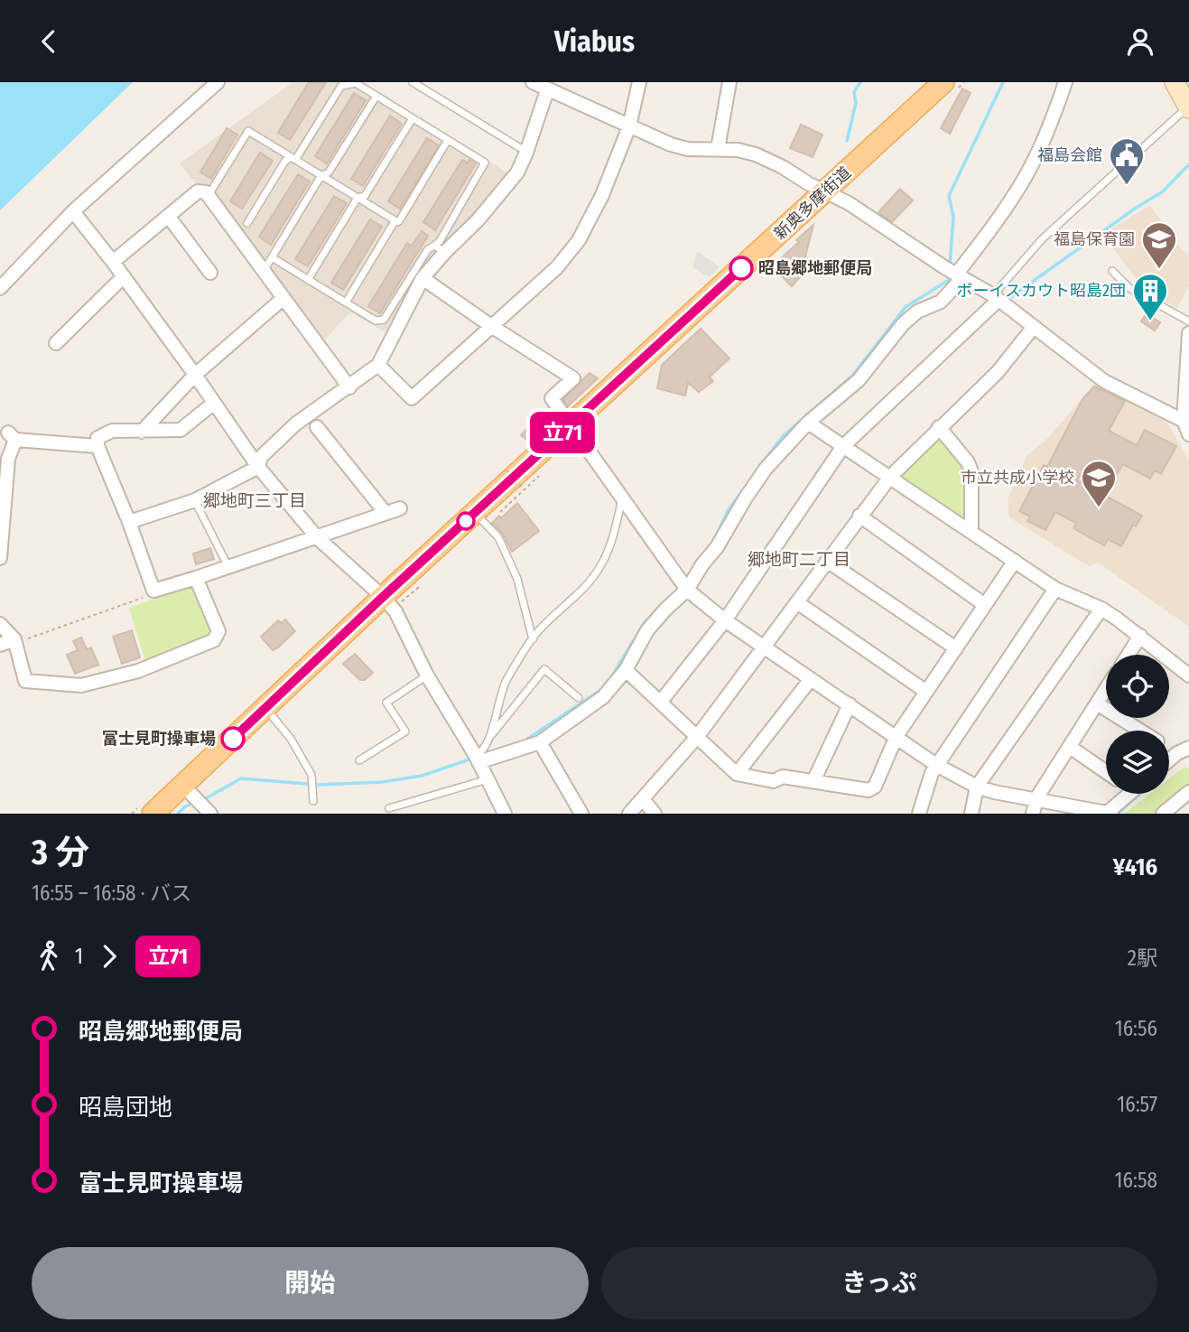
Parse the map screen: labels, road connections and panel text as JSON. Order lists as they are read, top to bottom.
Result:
{
  "streets": {
    "main road": ["新奥多摩街道"]
  },
  "districts": ["郷地町三丁目", "郷地町二丁目"],
  "places": {
    "public building": ["福島会館"],
    "other": ["昭島郷地郵便局", "富士見町操車場"],
    "school or university": ["福島保育園", "市立共成小学校"],
    "building": ["ボーイスカウト昭島2団"]
  },
  "lines": ["bus line 立71"],
  "page": {
    "header": "Viabus",
    "on_map": "立71",
    "heading": ["3 分", "16:55 – 16:58 · バス", "¥416"],
    "legs": ["1", "立71", "2駅"],
    "list": [
      {
        "name": "昭島郷地郵便局",
        "value": "16:56"
      },
      {
        "name": "昭島団地",
        "value": "16:57"
      },
      {
        "name": "富士見町操車場",
        "value": "16:58"
      }
    ],
    "buttons": ["開始", "きっぷ"]
  }
}
